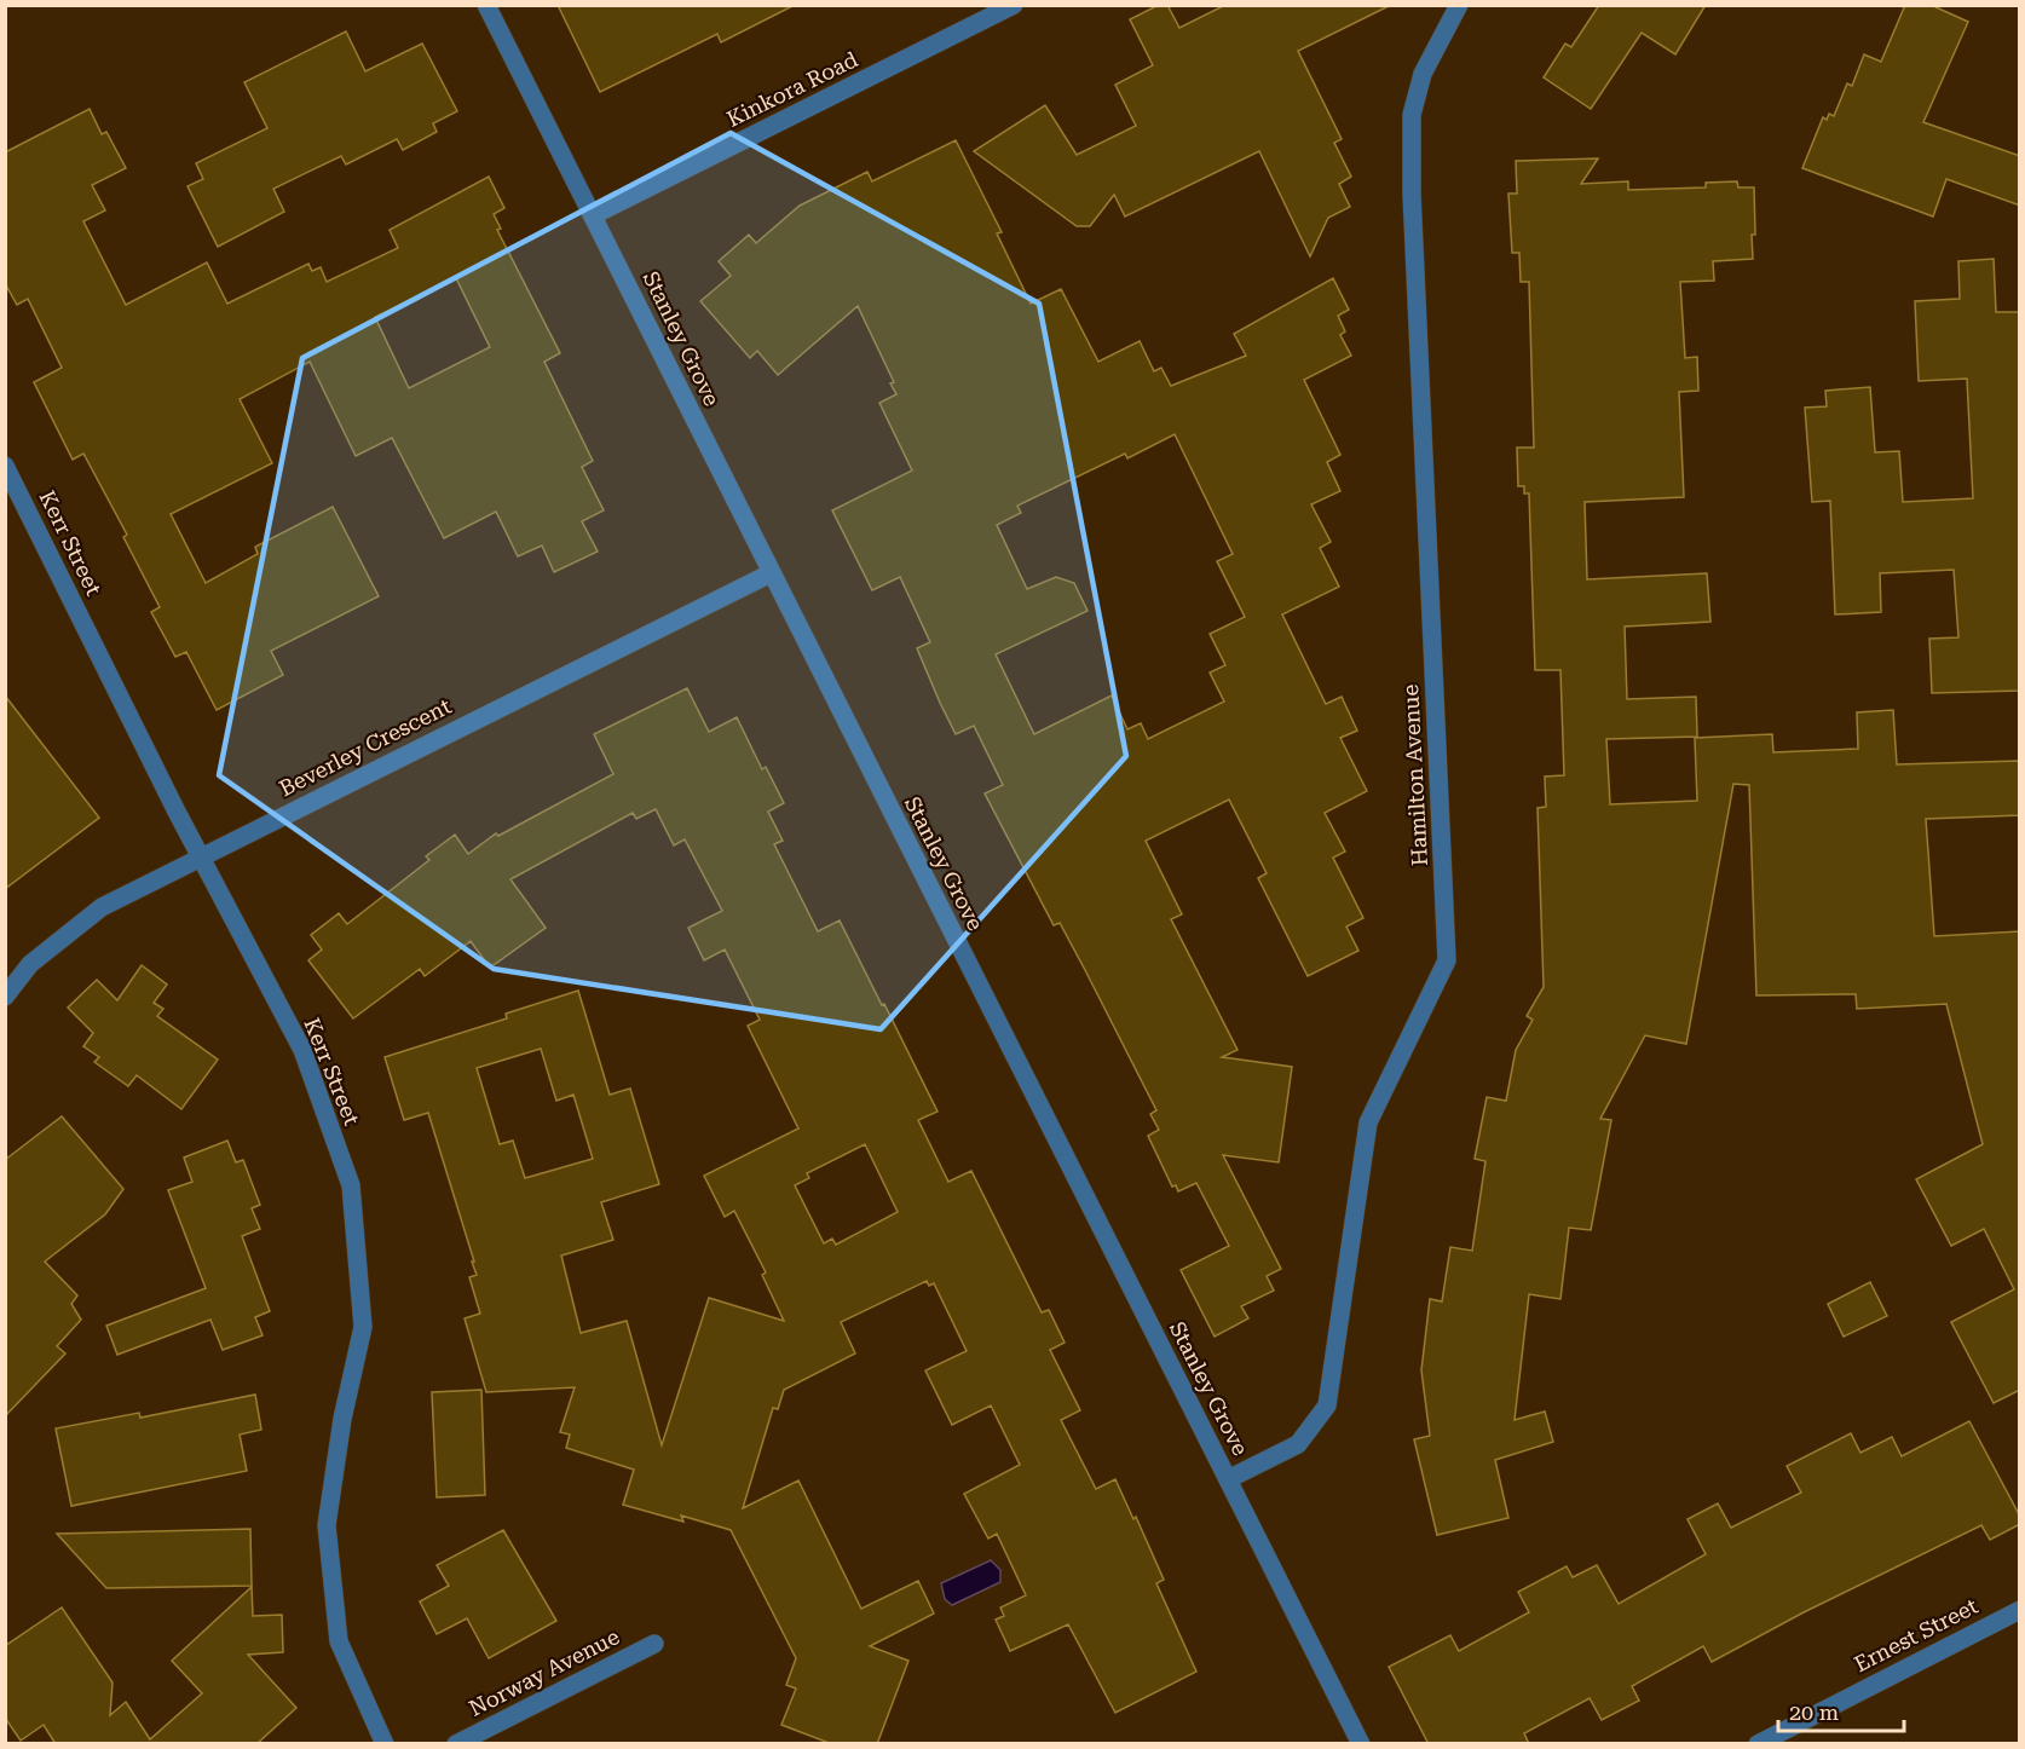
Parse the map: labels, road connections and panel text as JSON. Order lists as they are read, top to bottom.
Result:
{
  "streets": {
    "street": [
      "Kinkora Road",
      "Stanley Grove",
      "Kerr Street",
      "Beverley Crescent",
      "Hamilton Avenue",
      "Ernest Street",
      "Norway Avenue"
    ]
  },
  "crossings": [
    ["Kinkora Road", "Stanley Grove"],
    ["Stanley Grove", "Beverley Crescent"],
    ["Stanley Grove", "Hamilton Avenue"],
    ["Kerr Street", "Beverley Crescent"]
  ],
  "scale_bar": "20 m"
}
